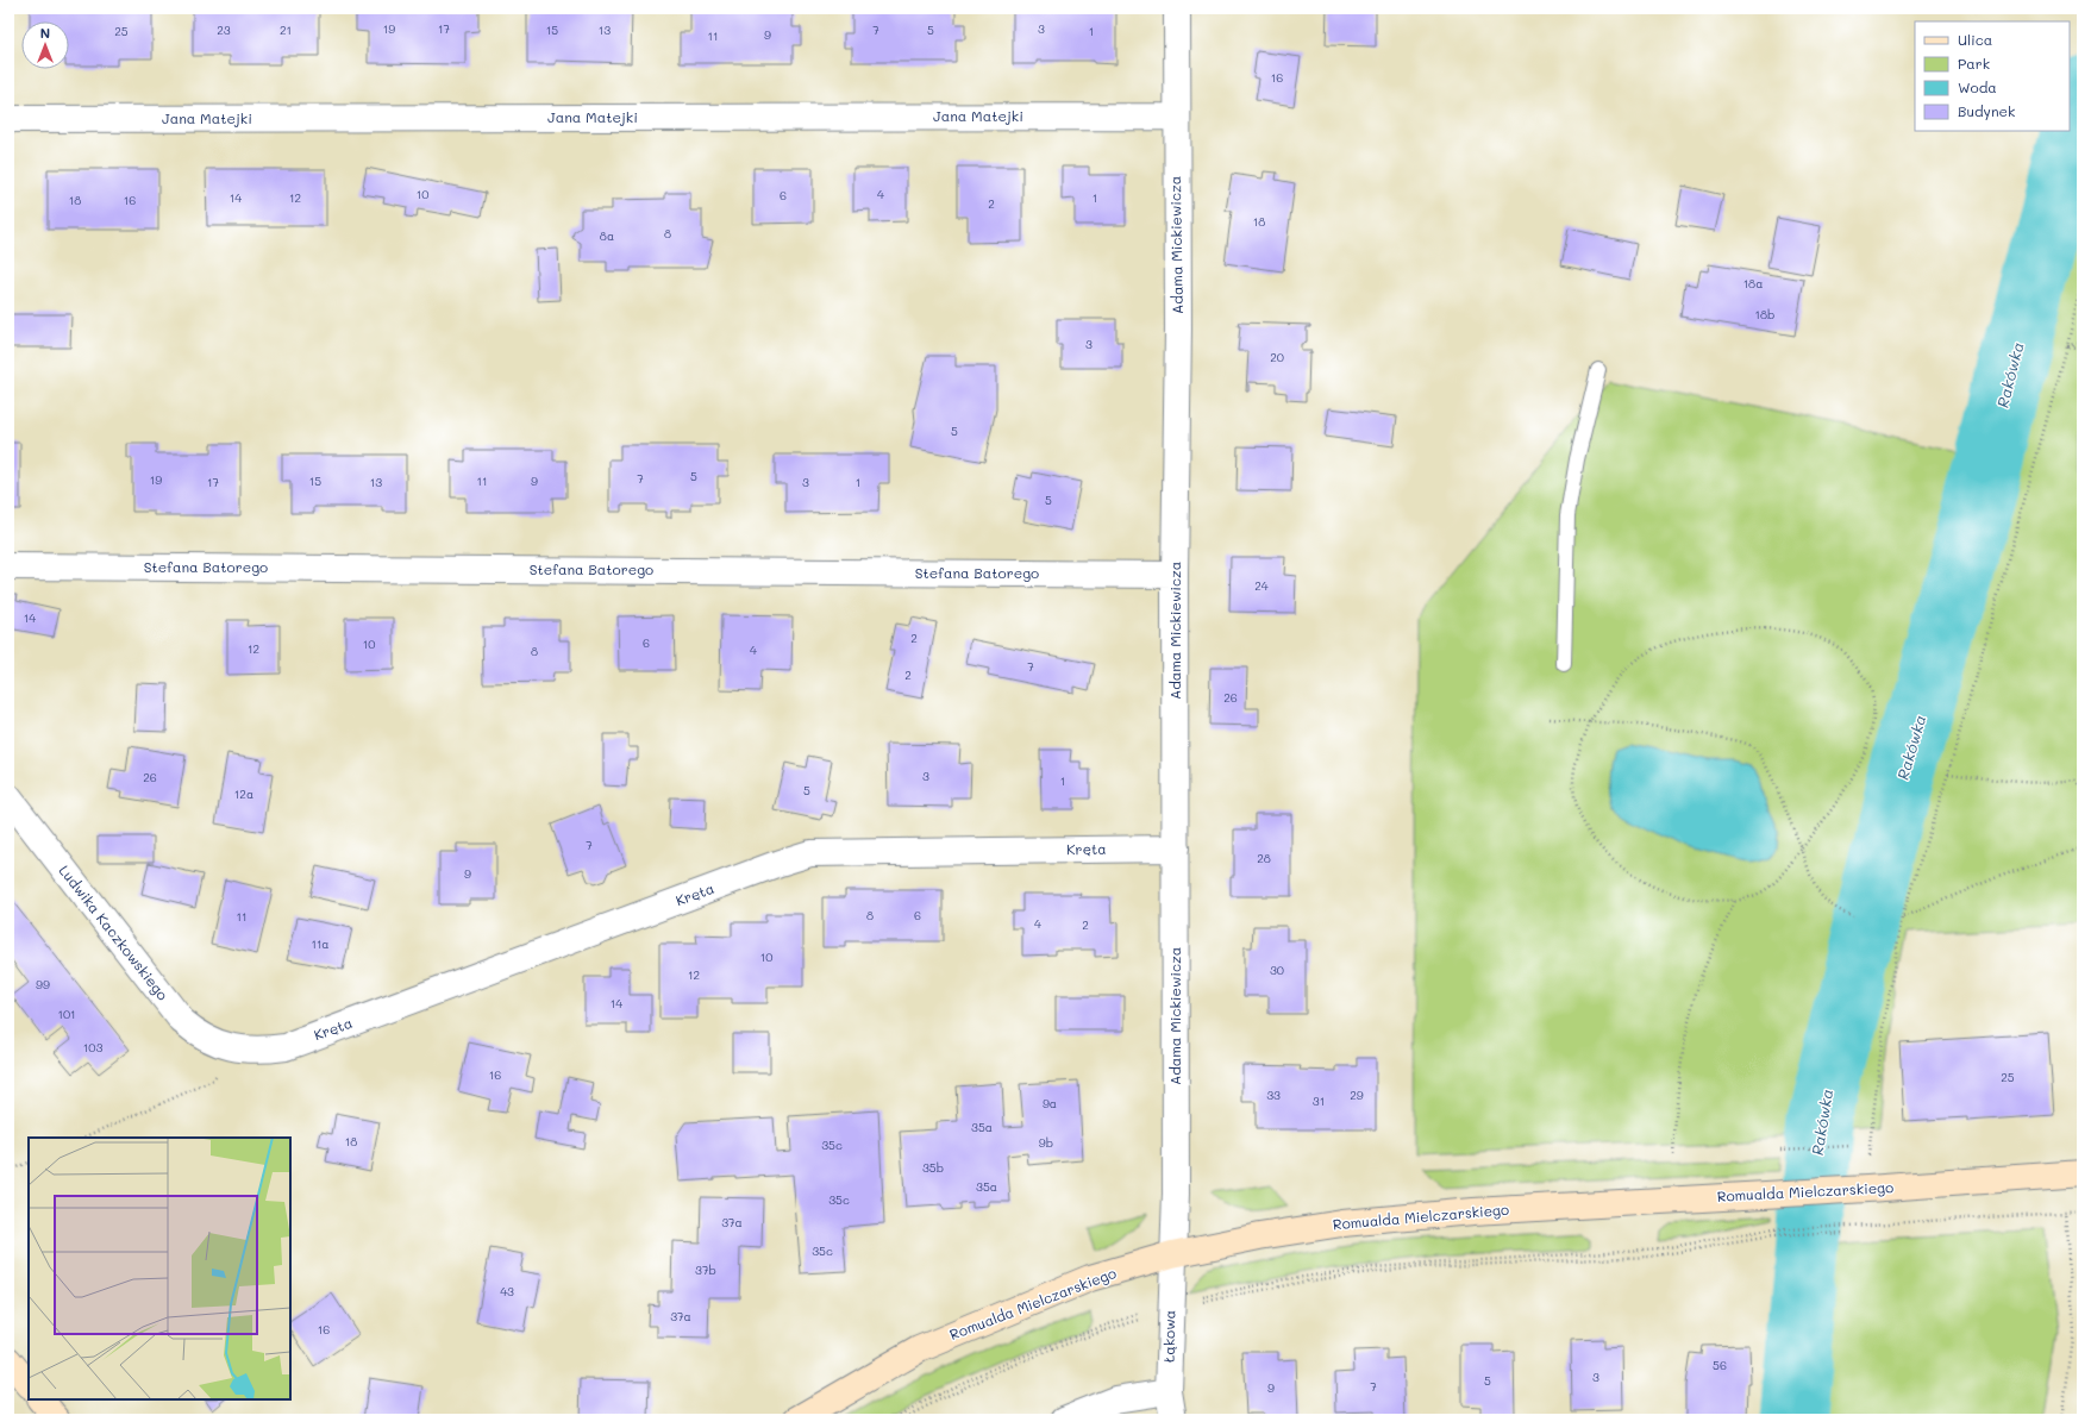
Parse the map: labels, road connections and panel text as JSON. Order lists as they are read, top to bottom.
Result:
{
  "streets": {
    "street": [
      "Jana Matejki",
      "Adama Mickiewicza",
      "Stefana Batorego",
      "Kręta",
      "Ludwika Kaczkowskiego",
      "Romualda Mielczarskiego",
      "Łąkowa"
    ]
  },
  "crossings": [
    ["Jana Matejki", "Adama Mickiewicza"],
    ["Adama Mickiewicza", "Stefana Batorego"],
    ["Adama Mickiewicza", "Kręta"],
    ["Adama Mickiewicza", "Romualda Mielczarskiego"],
    ["Adama Mickiewicza", "Łąkowa"],
    ["Kręta", "Ludwika Kaczkowskiego"],
    ["Romualda Mielczarskiego", "Łąkowa"]
  ],
  "water": ["Rakówka"],
  "house_numbers": [
    "19",
    "17",
    "3",
    "23",
    "21",
    "15",
    "13",
    "7",
    "5",
    "25",
    "1",
    "9",
    "11",
    "16",
    "10",
    "4",
    "6",
    "14",
    "12",
    "1",
    "18",
    "16",
    "2",
    "18",
    "8",
    "8a",
    "18a",
    "18b",
    "3",
    "20",
    "5",
    "5",
    "7",
    "19",
    "15",
    "11",
    "9",
    "17",
    "13",
    "3",
    "1",
    "5",
    "24",
    "14",
    "2",
    "6",
    "10",
    "12",
    "4",
    "8",
    "7",
    "2",
    "26",
    "3",
    "26",
    "1",
    "5",
    "12a",
    "7",
    "28",
    "9",
    "8",
    "6",
    "11",
    "4",
    "2",
    "11a",
    "10",
    "30",
    "12",
    "99",
    "14",
    "101",
    "103",
    "16",
    "25",
    "33",
    "29",
    "31",
    "9a",
    "35a",
    "18",
    "9b",
    "35c",
    "35b",
    "35a",
    "35c",
    "37a",
    "35c",
    "37b",
    "43",
    "37a",
    "16",
    "56",
    "3",
    "5",
    "7",
    "9"
  ],
  "legend": [
    "Ulica",
    "Park",
    "Woda",
    "Budynek"
  ],
  "north": "top"
}
